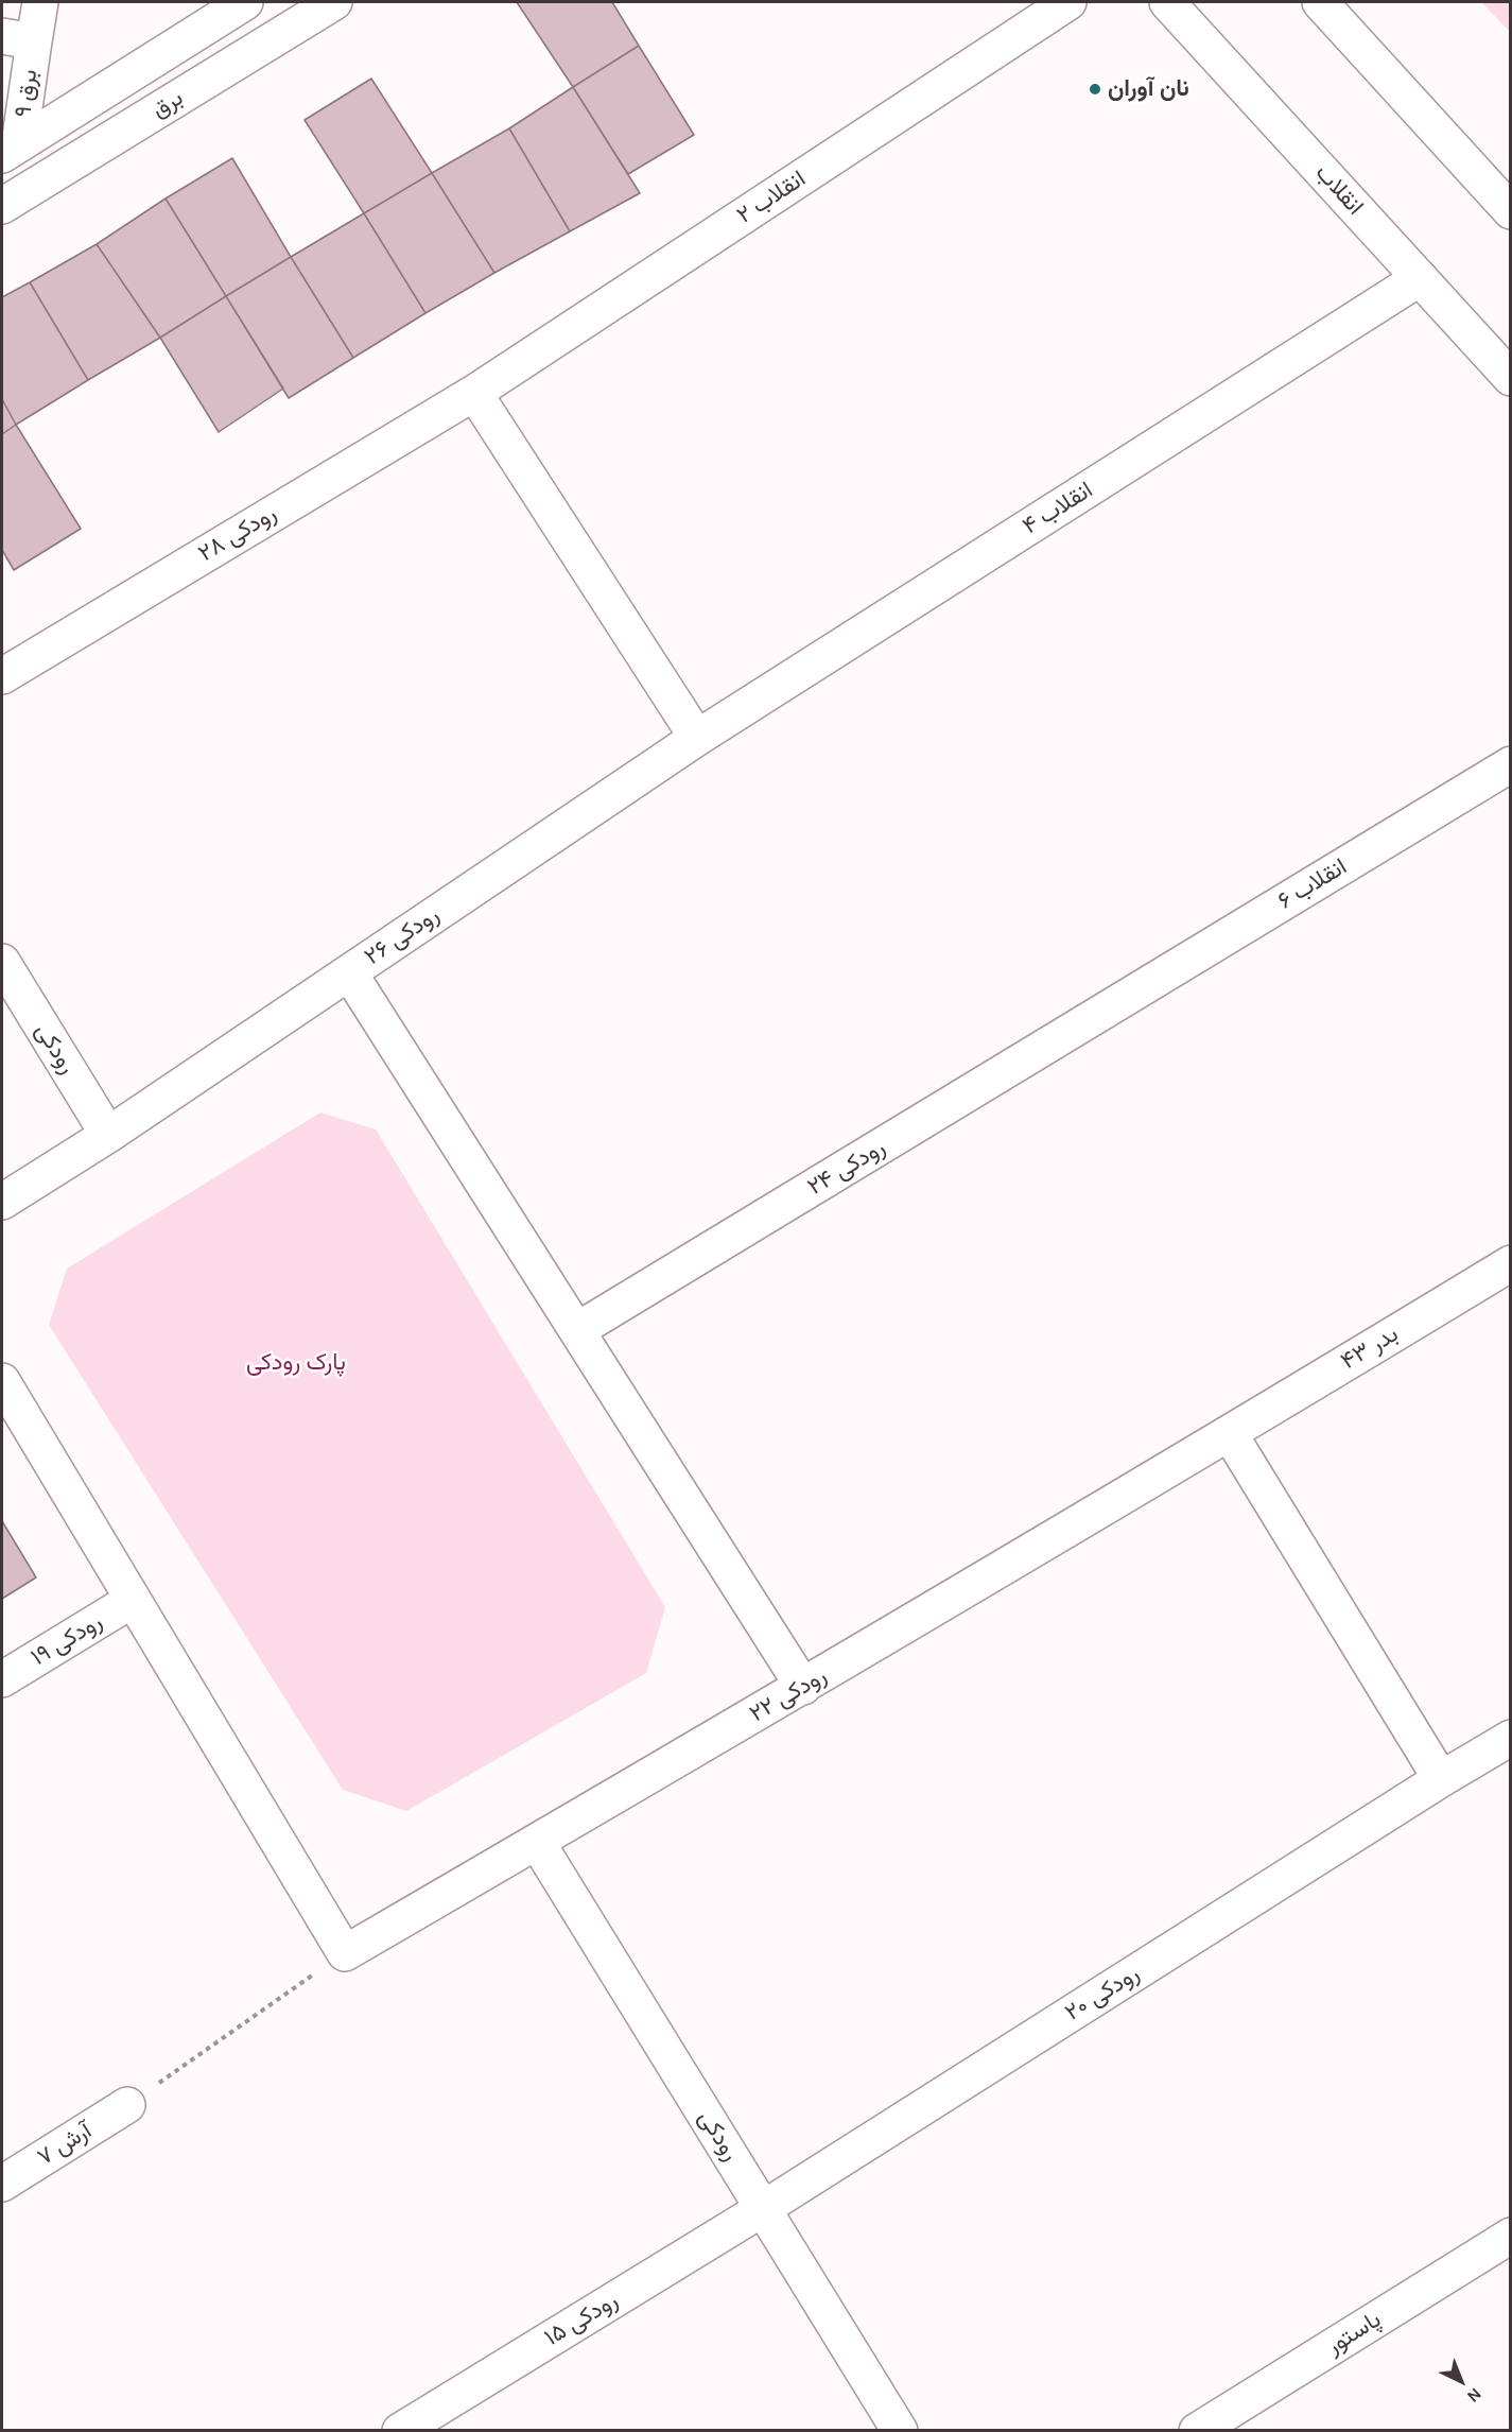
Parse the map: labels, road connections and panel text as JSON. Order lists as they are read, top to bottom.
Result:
{
  "streets": {
    "street": [
      "برق ۹",
      "برق",
      "انقلاب",
      "انقلاب ۲",
      "انقلاب ۴",
      "رودکی ۲۸",
      "انقلاب ۶",
      "رودکی ۲۶",
      "رودکی",
      "رودکی ۲۴",
      "بدر ۴۳",
      "رودکی ۱۹",
      "رودکی ۲۲",
      "رودکی ۲۰",
      "آرش ۷",
      "رودکی ۱۵",
      "پاستور"
    ]
  },
  "crossings": [
    ["برق ۹", "برق"],
    ["انقلاب", "انقلاب ۴"],
    ["انقلاب ۲", "رودکی ۲۸"],
    ["انقلاب ۴", "رودکی ۲۶"],
    ["انقلاب ۶", "رودکی ۲۴"],
    ["رودکی ۲۶", "رودکی"],
    ["رودکی", "رودکی ۲۲"],
    ["رودکی", "رودکی ۲۰"],
    ["رودکی", "رودکی ۱۵"],
    ["بدر ۴۳", "رودکی ۲۲"],
    ["رودکی ۲۰", "رودکی ۱۵"]
  ],
  "parks": ["پارک رودکی"],
  "places": ["نان آوران"],
  "north": "bottom right"
}
